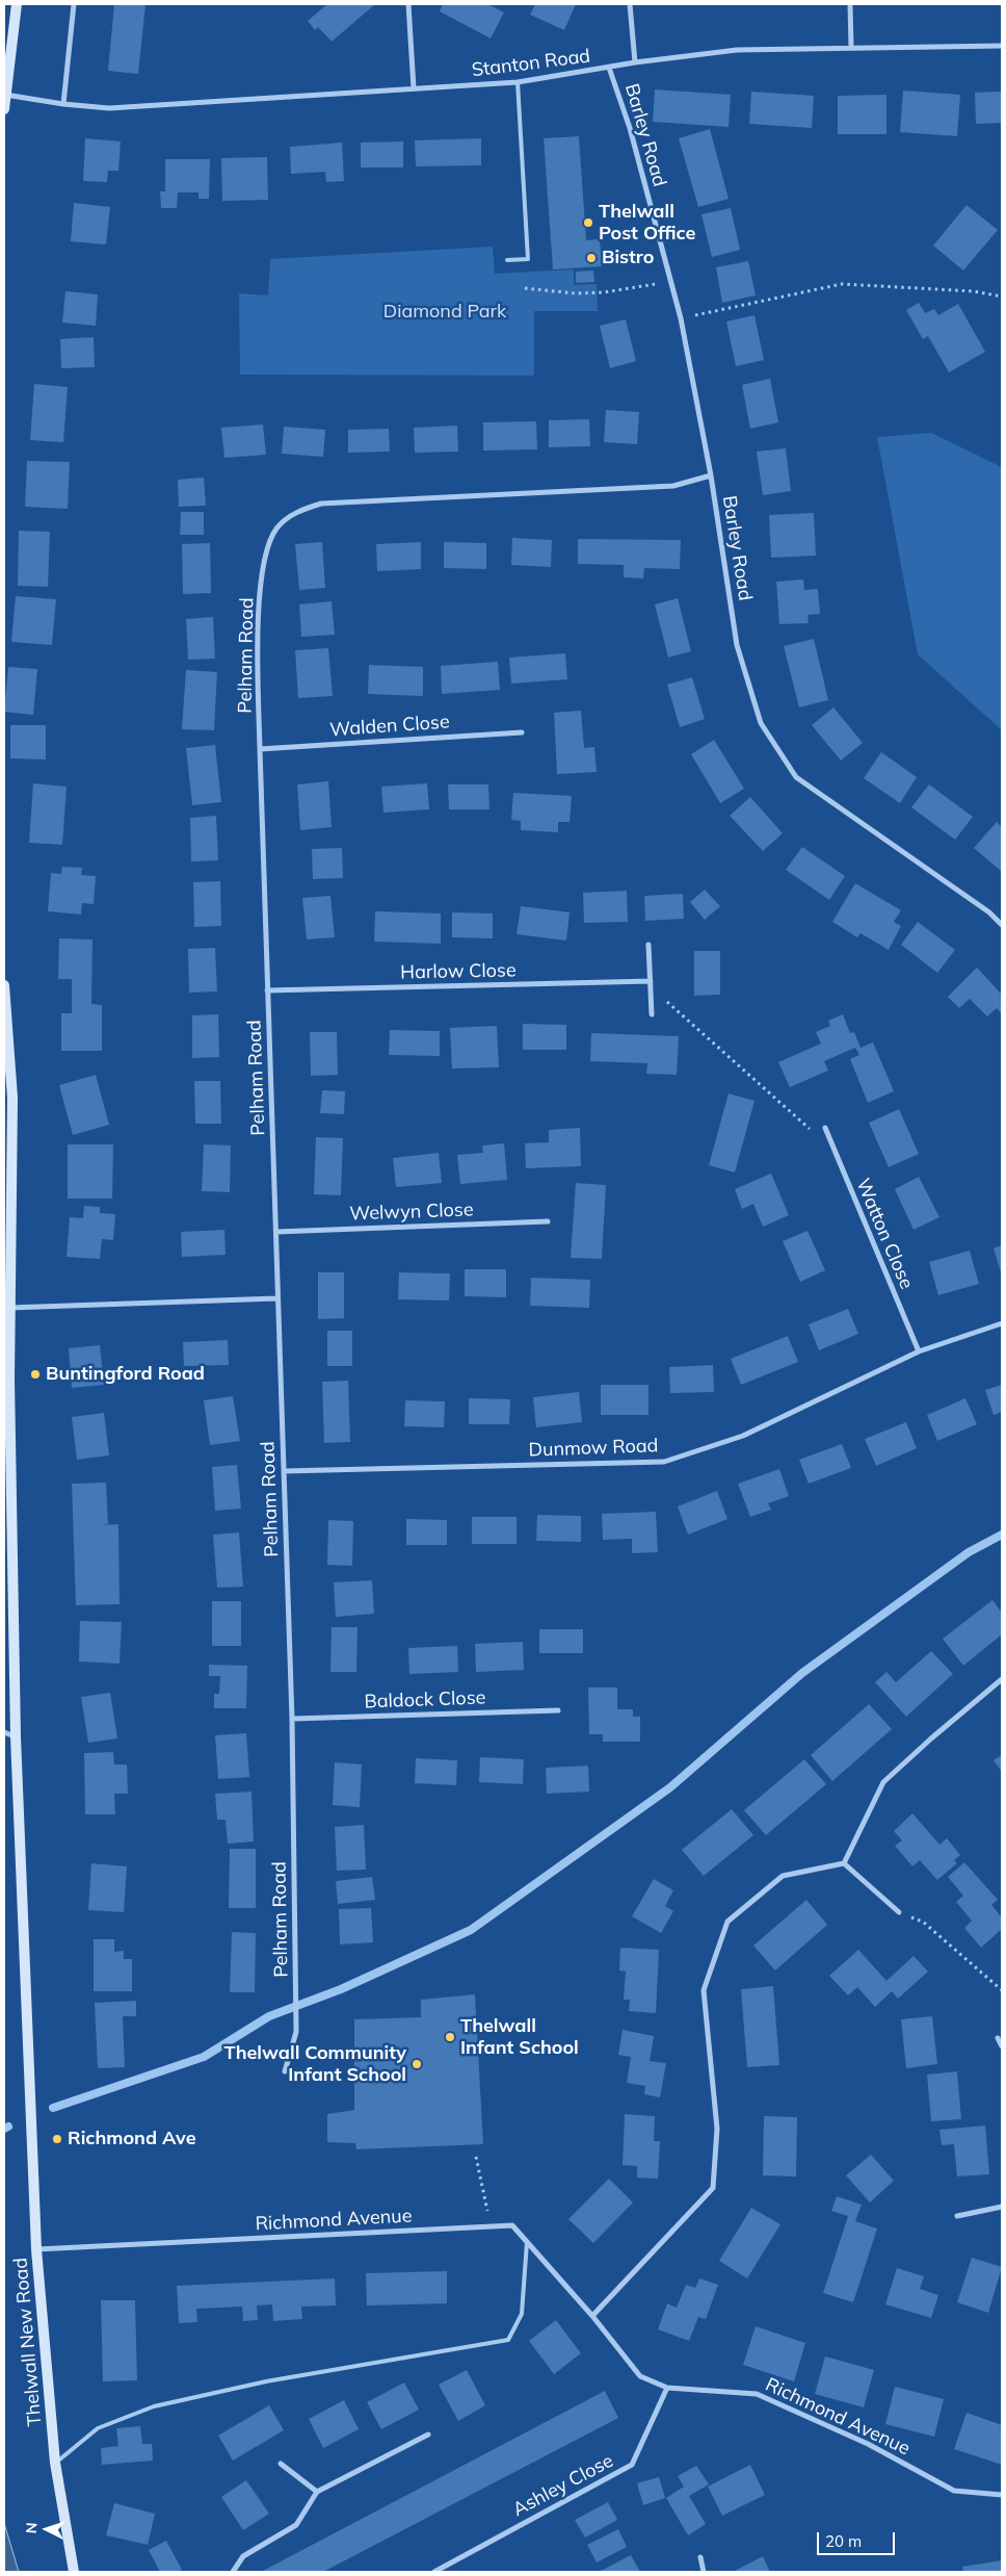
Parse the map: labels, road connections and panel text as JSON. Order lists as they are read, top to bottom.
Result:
{
  "streets": {
    "main road": ["Thelwall New Road"],
    "street": [
      "Stanton Road",
      "Barley Road",
      "Pelham Road",
      "Walden Close",
      "Harlow Close",
      "Welwyn Close",
      "Watton Close",
      "Dunmow Road",
      "Baldock Close",
      "Richmond Avenue",
      "Ashley Close"
    ]
  },
  "crossings": [
    ["Stanton Road", "Barley Road"],
    ["Barley Road", "Pelham Road"],
    ["Pelham Road", "Walden Close"],
    ["Pelham Road", "Harlow Close"],
    ["Pelham Road", "Welwyn Close"],
    ["Pelham Road", "Dunmow Road"],
    ["Pelham Road", "Baldock Close"],
    ["Watton Close", "Dunmow Road"],
    ["Richmond Avenue", "Thelwall New Road"],
    ["Richmond Avenue", "Ashley Close"]
  ],
  "parks": ["Diamond Park"],
  "places": [
    "Thelwall Post Office",
    "Bistro",
    "Buntingford Road",
    "Thelwall Infant School",
    "Thelwall Community Infant School",
    "Richmond Ave"
  ],
  "scale_bar": "20 m",
  "north": "left"
}
